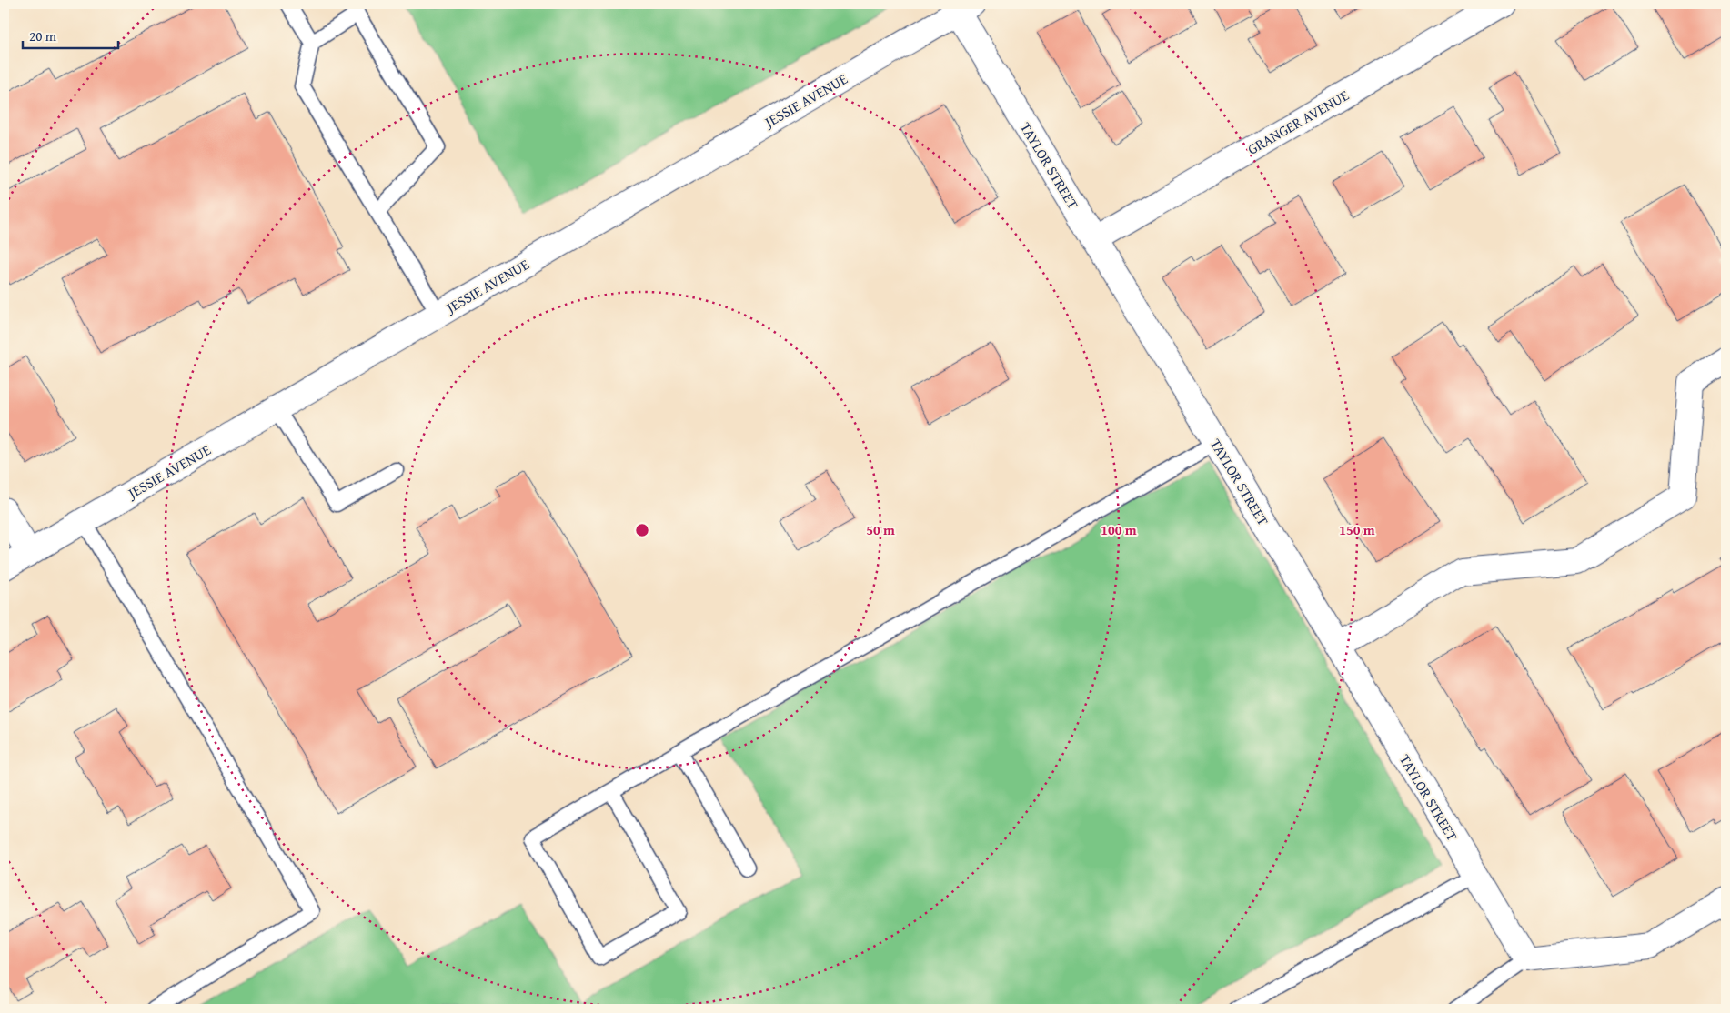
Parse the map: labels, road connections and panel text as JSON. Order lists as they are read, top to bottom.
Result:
{
  "streets": {
    "street": ["JESSIE AVENUE", "GRANGER AVENUE", "TAYLOR STREET"]
  },
  "crossings": [
    ["JESSIE AVENUE", "TAYLOR STREET"],
    ["GRANGER AVENUE", "TAYLOR STREET"]
  ],
  "scale_bar": "20 m",
  "rings": ["50 m", "100 m", "150 m"]
}
